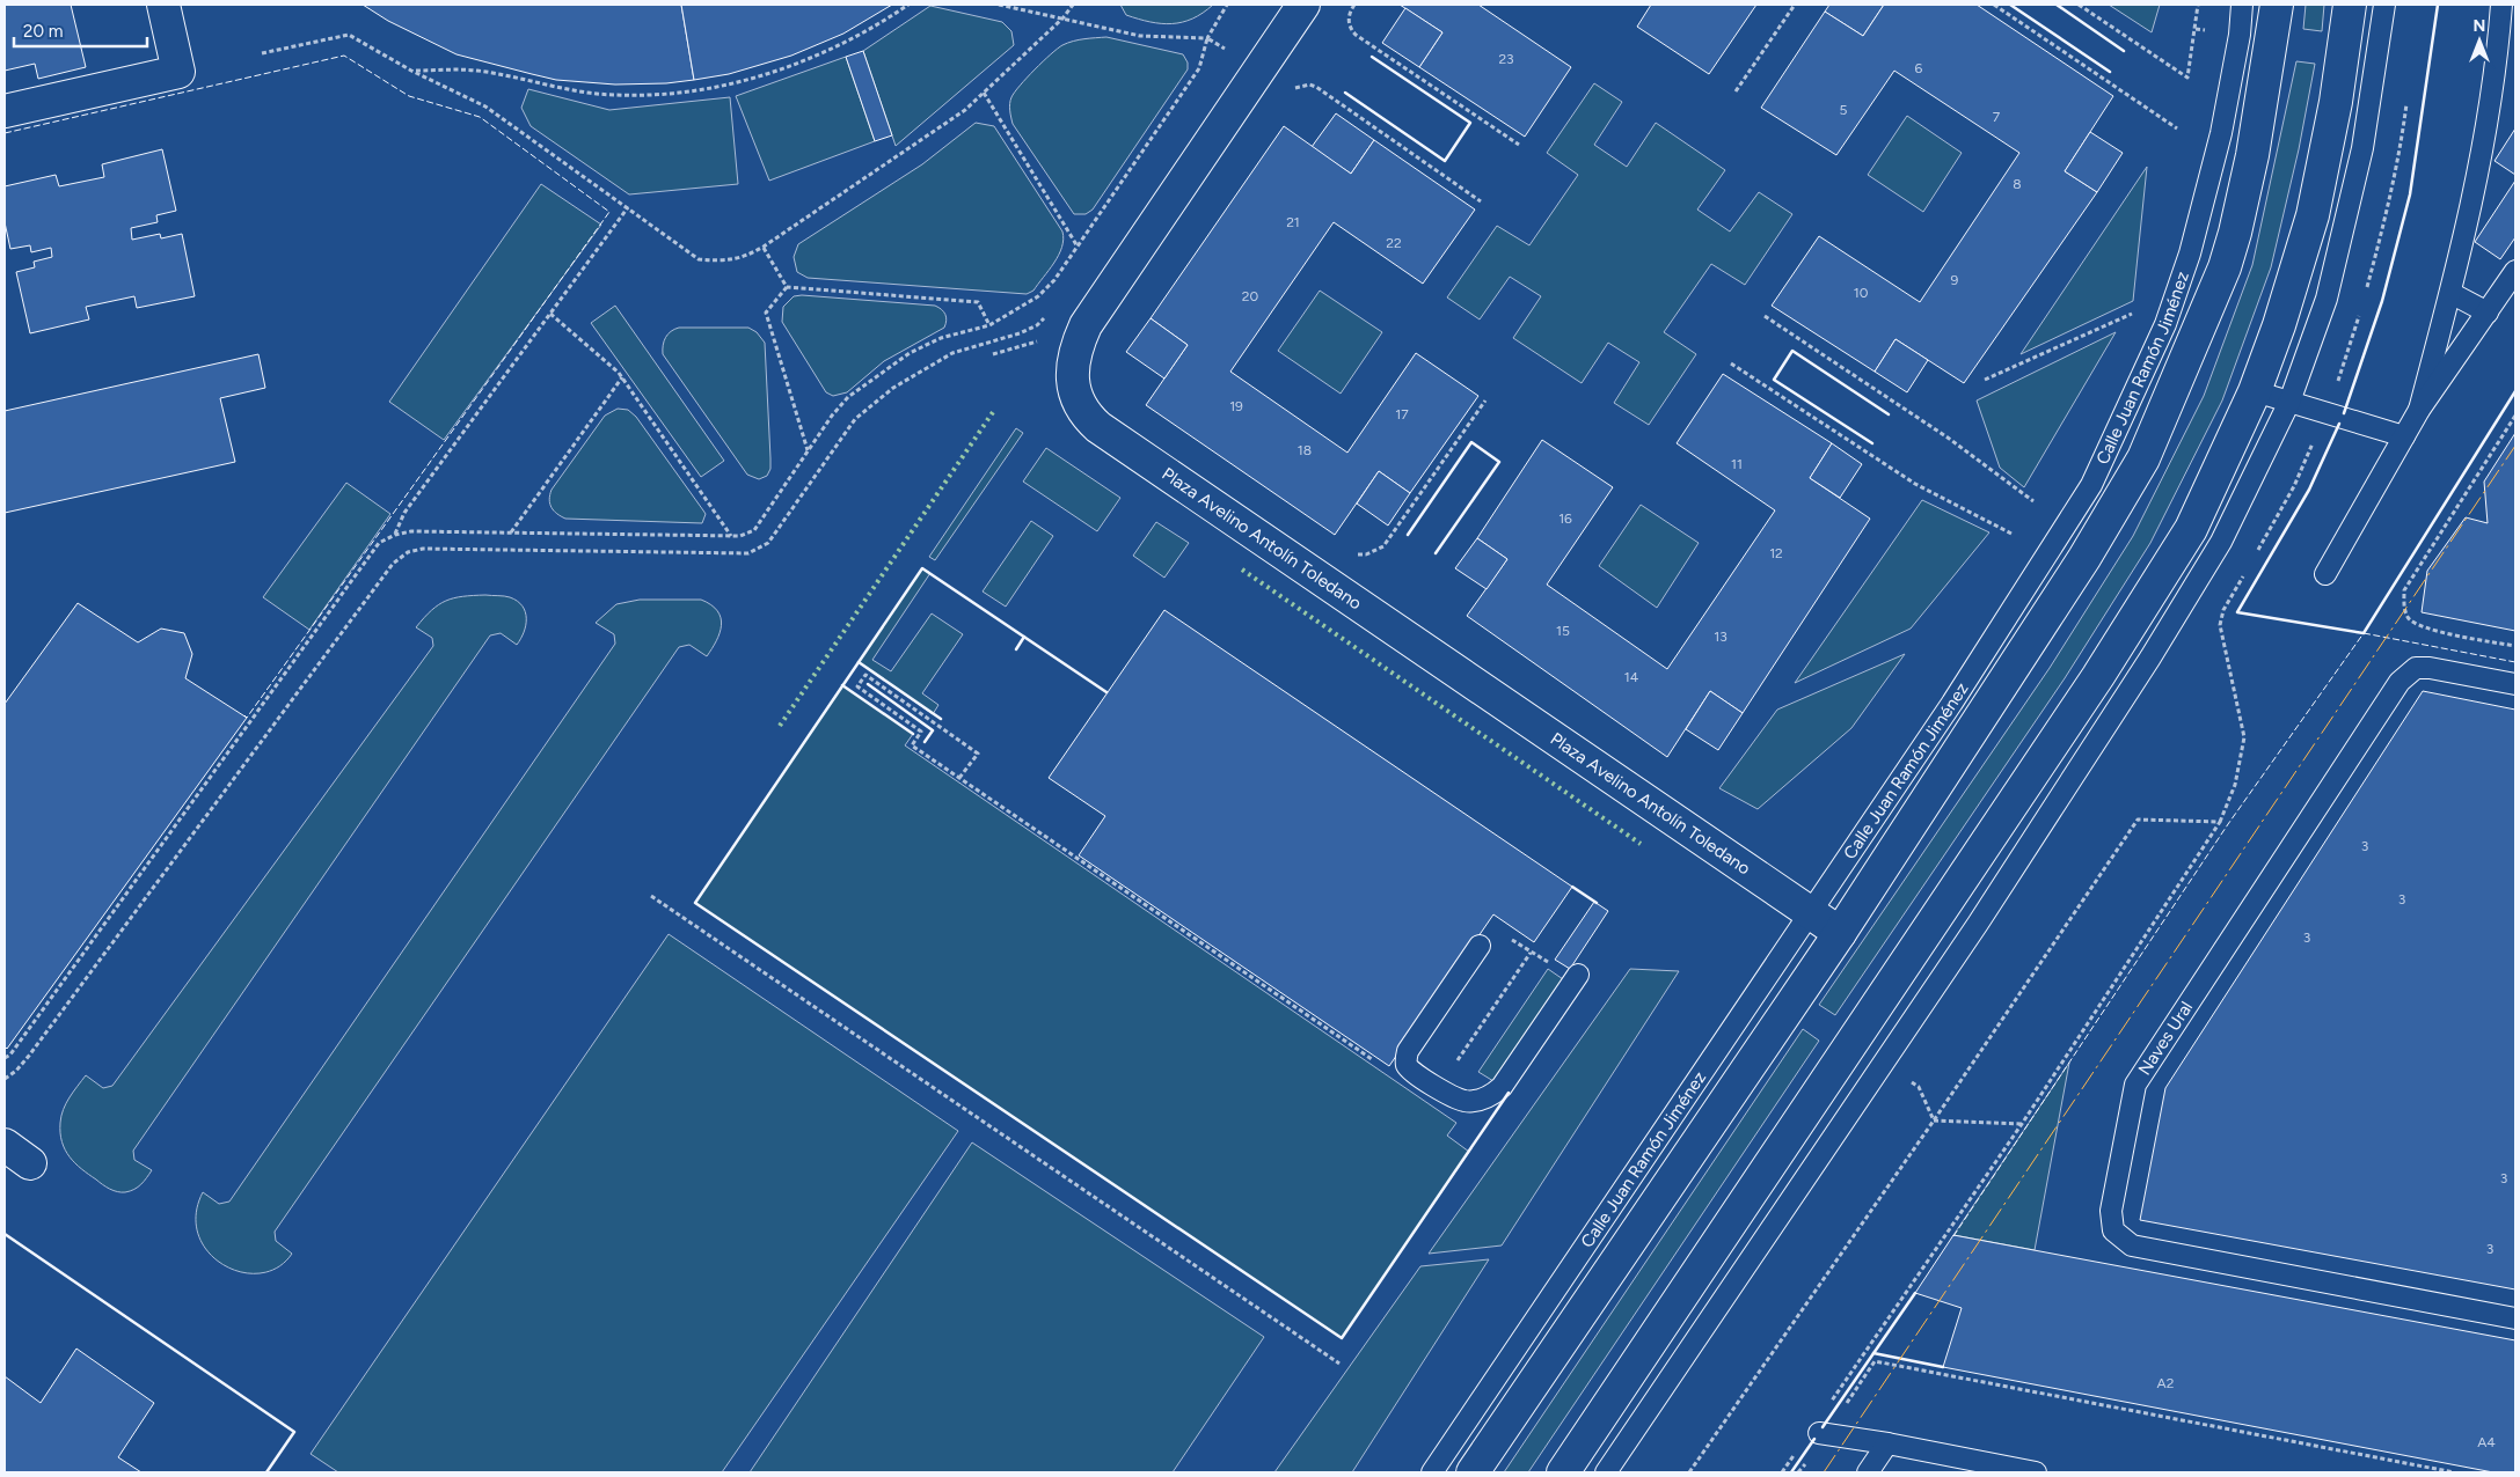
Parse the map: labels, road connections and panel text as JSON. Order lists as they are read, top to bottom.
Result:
{
  "streets": {
    "main road": ["Calle Juan Ramón Jiménez", "Plaza Avelino Antolín Toledano"],
    "lane": ["Naves Ural"]
  },
  "crossings": [
    ["Calle Juan Ramón Jiménez", "Plaza Avelino Antolín Toledano"]
  ],
  "house_numbers": [
    "23",
    "6",
    "5",
    "7",
    "8",
    "21",
    "22",
    "9",
    "10",
    "20",
    "19",
    "17",
    "18",
    "11",
    "16",
    "12",
    "15",
    "13",
    "14",
    "3",
    "3",
    "3",
    "3",
    "3",
    "A2",
    "A4"
  ],
  "scale_bar": "20 m",
  "north": "top"
}
